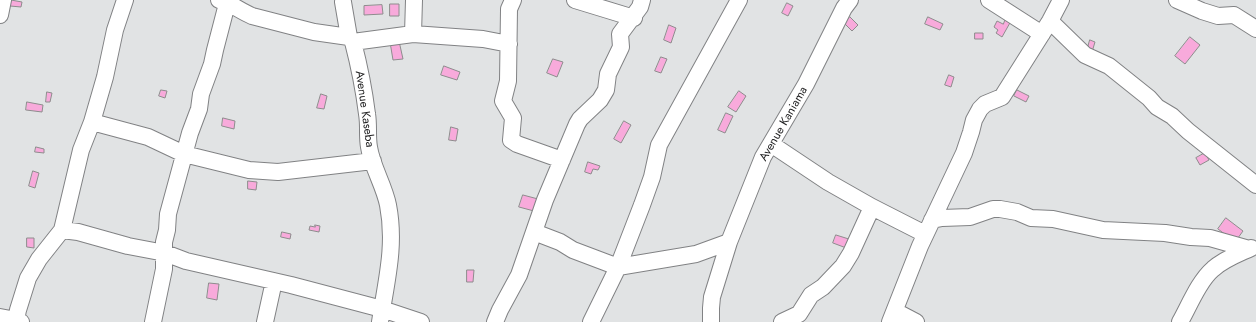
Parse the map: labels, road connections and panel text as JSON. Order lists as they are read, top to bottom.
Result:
{
  "streets": {
    "street": ["Avenue Kaseba", "Avenue Kaniama"]
  }
}
